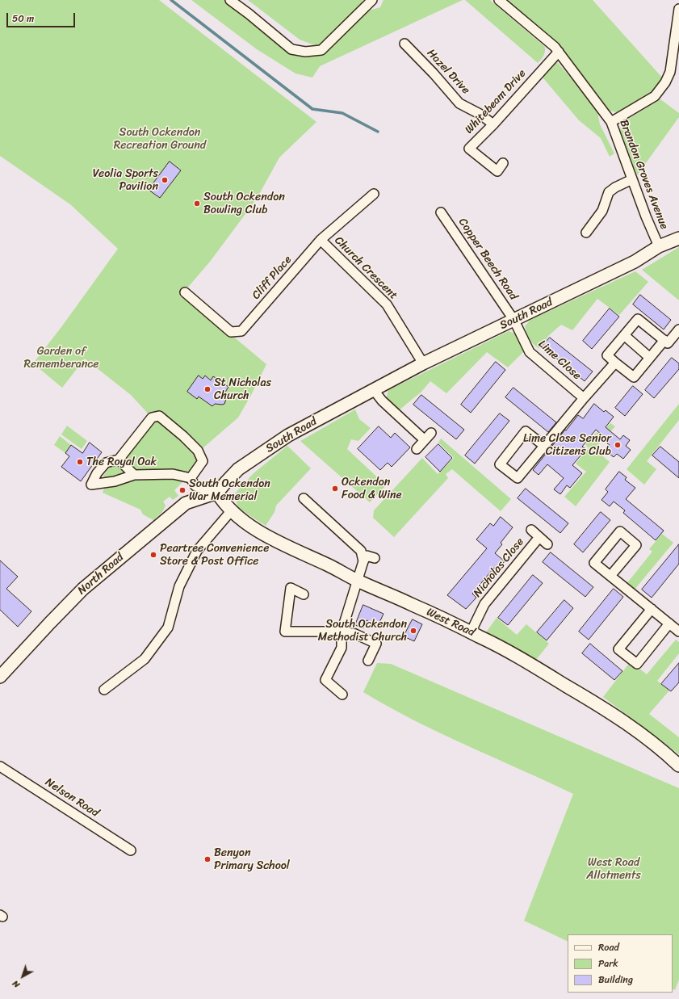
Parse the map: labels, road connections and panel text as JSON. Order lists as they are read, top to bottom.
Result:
{
  "streets": {
    "main road": ["South Road", "North Road", "West Road"],
    "street": [
      "Hazel Drive",
      "Whitebeam Drive",
      "Brandon Groves Avenue",
      "Copper Beech Road",
      "Church Crescent",
      "Cliff Place",
      "Lime Close",
      "Nicholas Close",
      "Nelson Road"
    ]
  },
  "crossings": [
    ["Hazel Drive", "Whitebeam Drive"],
    ["Whitebeam Drive", "Brandon Groves Avenue"],
    ["Brandon Groves Avenue", "South Road"],
    ["Copper Beech Road", "South Road"],
    ["Copper Beech Road", "Lime Close"],
    ["Church Crescent", "Cliff Place"],
    ["Church Crescent", "South Road"],
    ["South Road", "Lime Close"],
    ["South Road", "North Road"],
    ["South Road", "West Road"],
    ["Nicholas Close", "West Road"],
    ["North Road", "West Road"]
  ],
  "parks": ["South Ockendon Recreation Ground", "Garden of Rememberance", "West Road Allotments"],
  "places": [
    "Veolia Sports Pavilion",
    "South Ockendon Bowling Club",
    "St Nicholas Church",
    "Lime Close Senior Citizens Club",
    "The Royal Oak",
    "Ockendon Food & Wine",
    "South Ockendon War Memerial",
    "Peartree Convenience Store & Post Office",
    "South Ockendon Methodist Church",
    "Benyon Primary School"
  ],
  "legend": ["Road", "Park", "Building"],
  "scale_bar": "50 m",
  "north": "bottom left"
}
